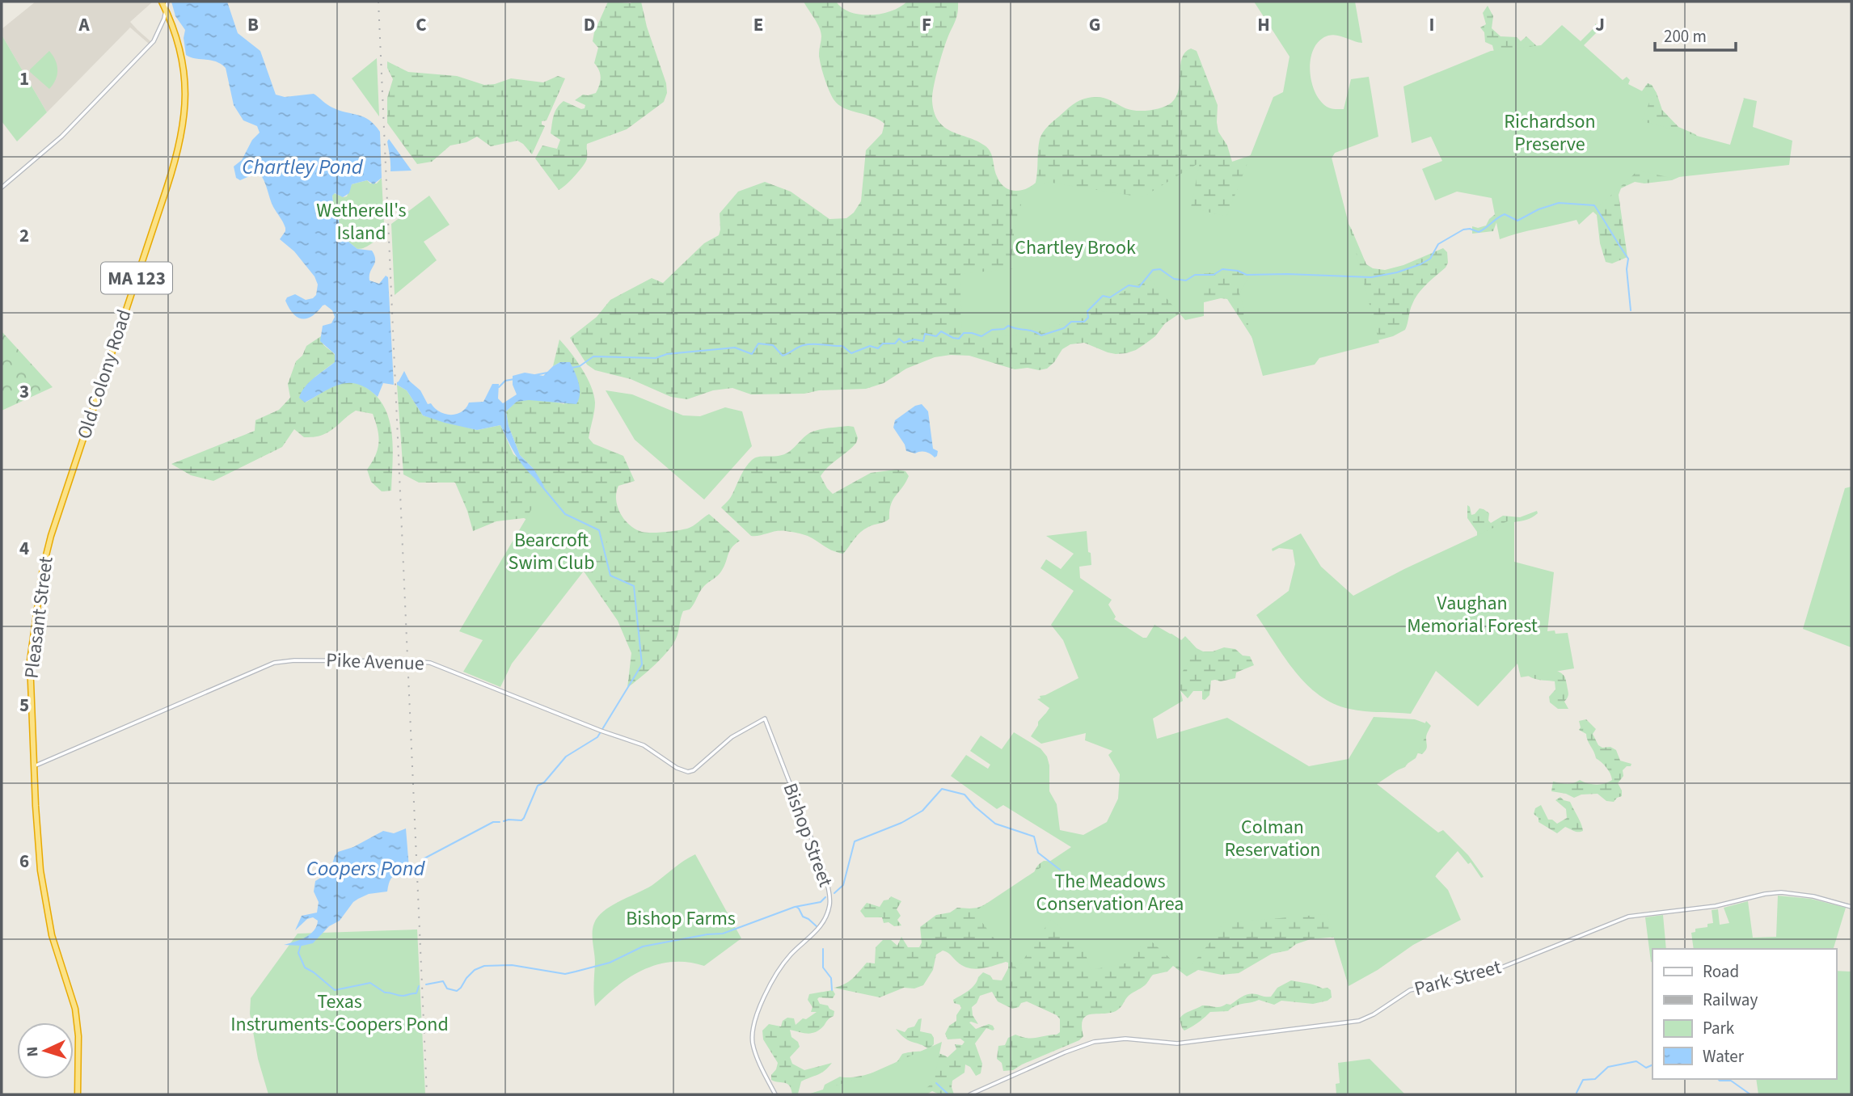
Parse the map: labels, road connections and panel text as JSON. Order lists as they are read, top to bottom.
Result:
{
  "streets": {
    "highway": ["MA 123", "Old Colony Road", "Pleasant Street"],
    "street": ["Pike Avenue", "Bishop Street", "Park Street"]
  },
  "crossings": [
    ["MA 123", "Old Colony Road"],
    ["Old Colony Road", "Pleasant Street"],
    ["Pleasant Street", "Pike Avenue"],
    ["Pike Avenue", "Bishop Street"]
  ],
  "water": ["Chartley Pond", "Coopers Pond"],
  "parks": [
    "Richardson Preserve",
    "Wetherell's Island",
    "Chartley Brook",
    "Bearcroft Swim Club",
    "Vaughan Memorial Forest",
    "Colman Reservation",
    "The Meadows Conservation Area",
    "Bishop Farms",
    "Texas Instruments-Coopers Pond"
  ],
  "legend": [
    "Road",
    "Railway",
    "Park",
    "Water"
  ],
  "scale_bar": "200 m",
  "north": "left",
  "grid": {
    "columns": [
      "A",
      "B",
      "C",
      "D",
      "E",
      "F",
      "G",
      "H",
      "I",
      "J"
    ],
    "rows": [
      "1",
      "2",
      "3",
      "4",
      "5",
      "6"
    ]
  }
}
